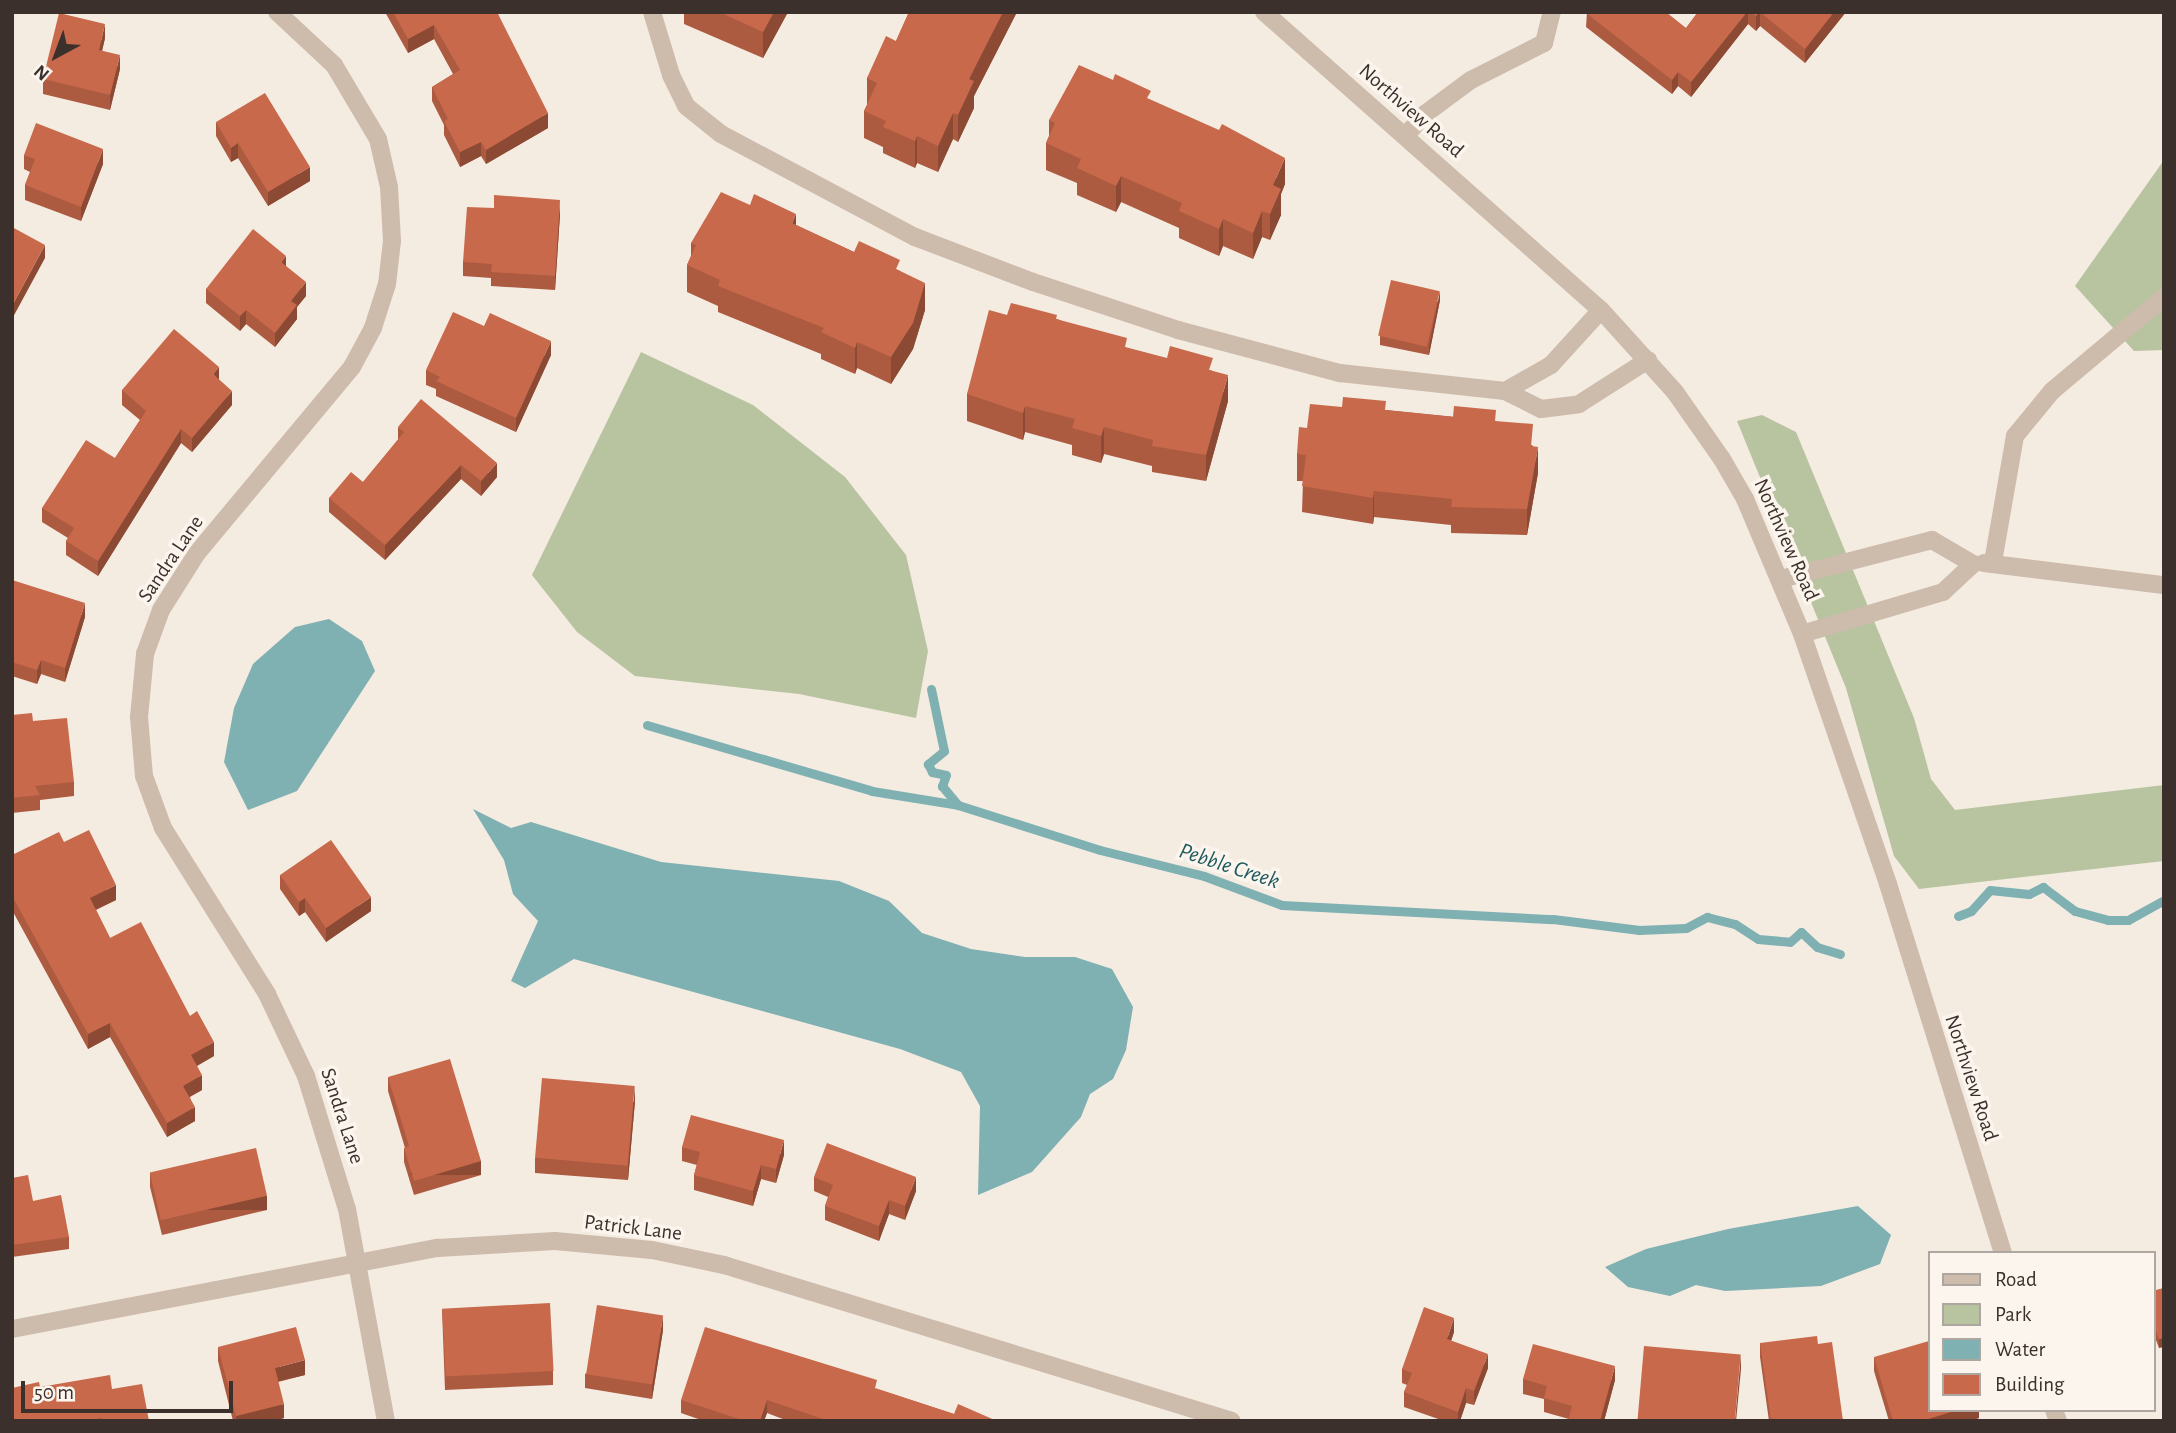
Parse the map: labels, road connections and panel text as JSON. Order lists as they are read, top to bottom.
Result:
{
  "streets": {
    "street": ["Northview Road", "Sandra Lane", "Patrick Lane"]
  },
  "crossings": [
    ["Sandra Lane", "Patrick Lane"]
  ],
  "water": ["Pebble Creek"],
  "legend": [
    "Road",
    "Park",
    "Water",
    "Building"
  ],
  "scale_bar": "50 m",
  "north": "bottom left"
}
